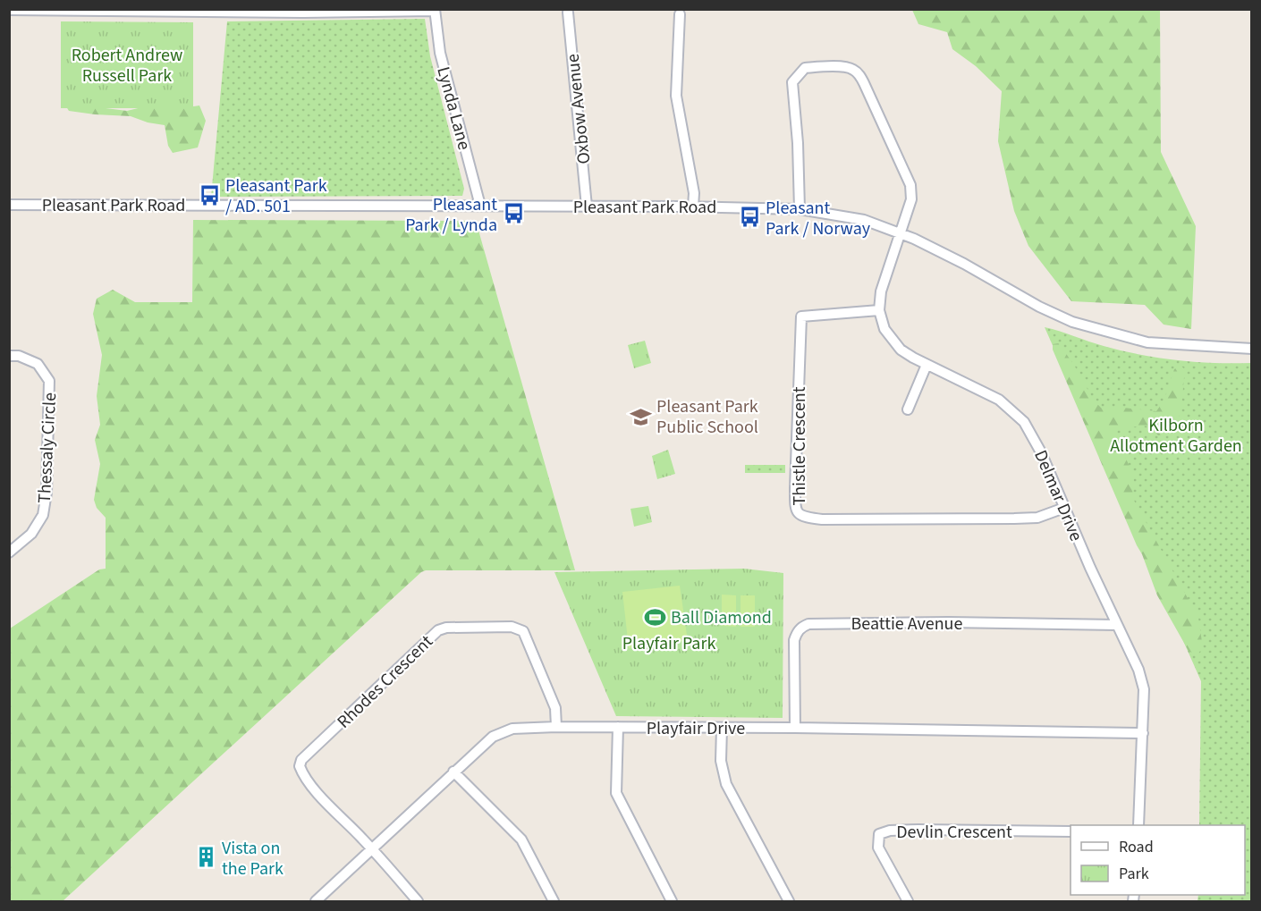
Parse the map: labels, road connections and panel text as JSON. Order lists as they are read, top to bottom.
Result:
{
  "streets": {
    "street": [
      "Lynda Lane",
      "Oxbow Avenue",
      "Pleasant Park Road",
      "Thistle Crescent",
      "Thessaly Circle",
      "Delmar Drive",
      "Beattie Avenue",
      "Rhodes Crescent",
      "Playfair Drive",
      "Devlin Crescent"
    ]
  },
  "crossings": [
    ["Lynda Lane", "Pleasant Park Road"],
    ["Oxbow Avenue", "Pleasant Park Road"],
    ["Thistle Crescent", "Delmar Drive"],
    ["Delmar Drive", "Beattie Avenue"],
    ["Delmar Drive", "Playfair Drive"],
    ["Beattie Avenue", "Playfair Drive"],
    ["Rhodes Crescent", "Playfair Drive"]
  ],
  "parks": ["Robert Andrew Russell Park", "Kilborn Allotment Garden", "Playfair Park"],
  "places": {
    "bus stop": ["Pleasant Park / AD. 501", "Pleasant Park / Lynda", "Pleasant Park / Norway"],
    "school or university": ["Pleasant Park Public School"],
    "sports": ["Ball Diamond"],
    "building": ["Vista on the Park"]
  },
  "legend": ["Road", "Park"]
}
